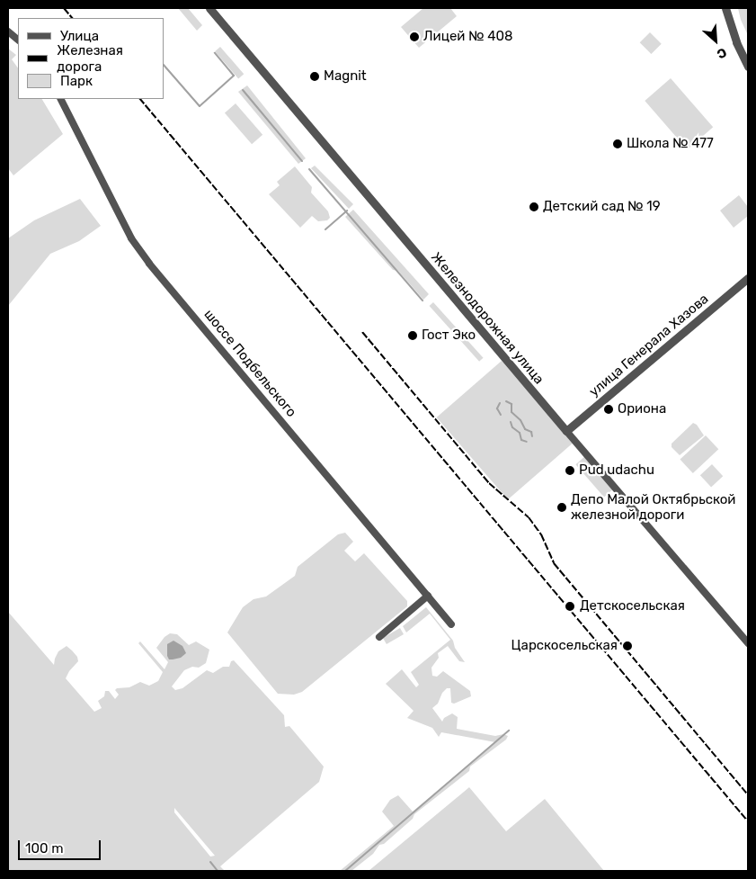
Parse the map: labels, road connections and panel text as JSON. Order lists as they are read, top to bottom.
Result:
{
  "streets": {
    "street": ["Железнодорожная улица", "улица Генерала Хазова", "шоссе Подбельского"]
  },
  "crossings": [
    ["Железнодорожная улица", "улица Генерала Хазова"]
  ],
  "places": [
    "Лицей № 408",
    "Magnit",
    "Школа № 477",
    "Детский сад № 19",
    "Гост Эко",
    "Ориона",
    "Pud udachu",
    "Депо Малой Октябрьской железной дороги",
    "Детскосельская",
    "Царскосельская"
  ],
  "legend": ["Улица", "Железная дорога", "Парк"],
  "scale_bar": "100 m",
  "north": "bottom right"
}
